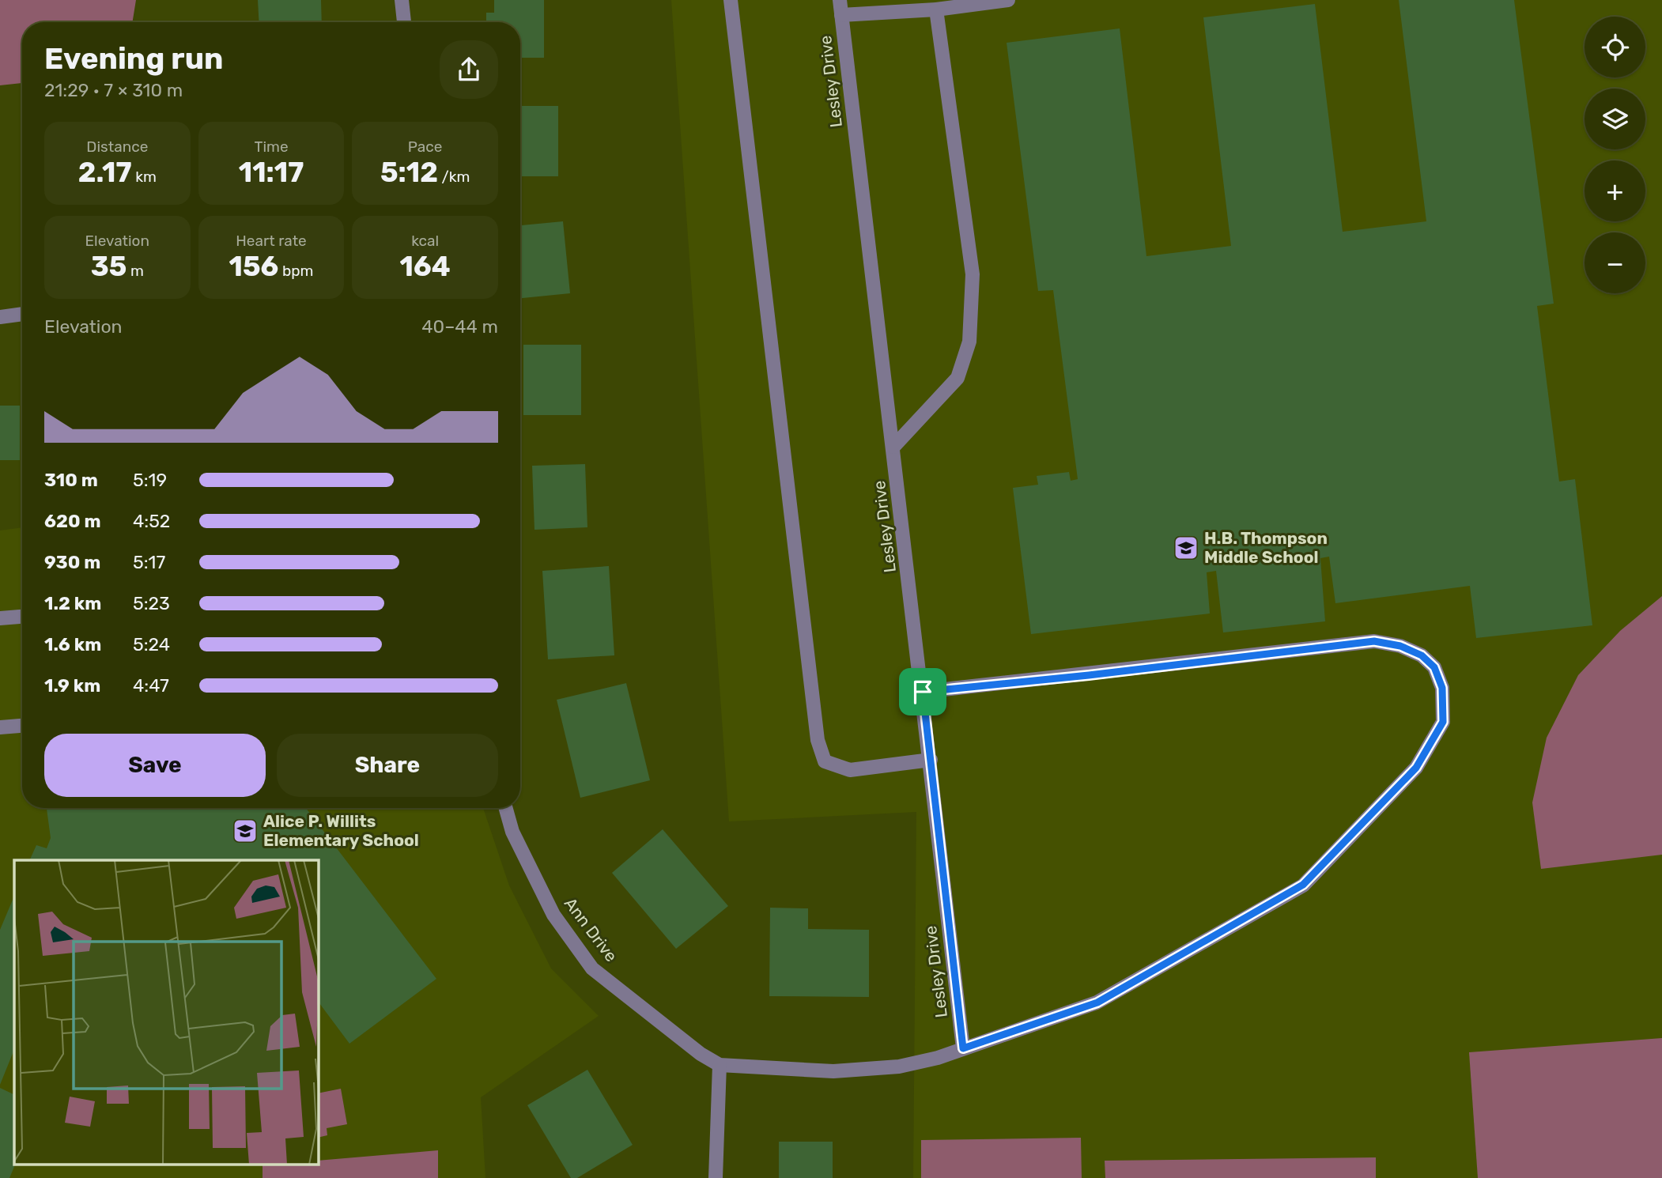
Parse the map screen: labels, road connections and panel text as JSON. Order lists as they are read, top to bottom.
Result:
{
  "streets": {
    "street": ["Lesley Drive", "Ann Drive"]
  },
  "crossings": [
    ["Lesley Drive", "Ann Drive"]
  ],
  "places": {
    "school or university": ["H.B. Thompson Middle School", "Alice P. Willits Elementary School"]
  },
  "page": {
    "map_buttons": ["+", "−"],
    "heading": ["Evening run", "21:29 · 7 × 310 m"],
    "stats": [
      ["Distance", "2.17 km"],
      ["Time", "11:17"],
      ["Pace", "5:12 /km"],
      ["Elevation", "35 m"],
      ["Heart rate", "156 bpm"],
      ["kcal", "164"]
    ],
    "chart": ["Elevation", "40–44 m"],
    "list": [
      {
        "name": "310 m",
        "note": "5:19"
      },
      {
        "name": "620 m",
        "note": "4:52"
      },
      {
        "name": "930 m",
        "note": "5:17"
      },
      {
        "name": "1.2 km",
        "note": "5:23"
      },
      {
        "name": "1.6 km",
        "note": "5:24"
      },
      {
        "name": "1.9 km",
        "note": "4:47"
      }
    ],
    "buttons": ["Save", "Share"]
  }
}
